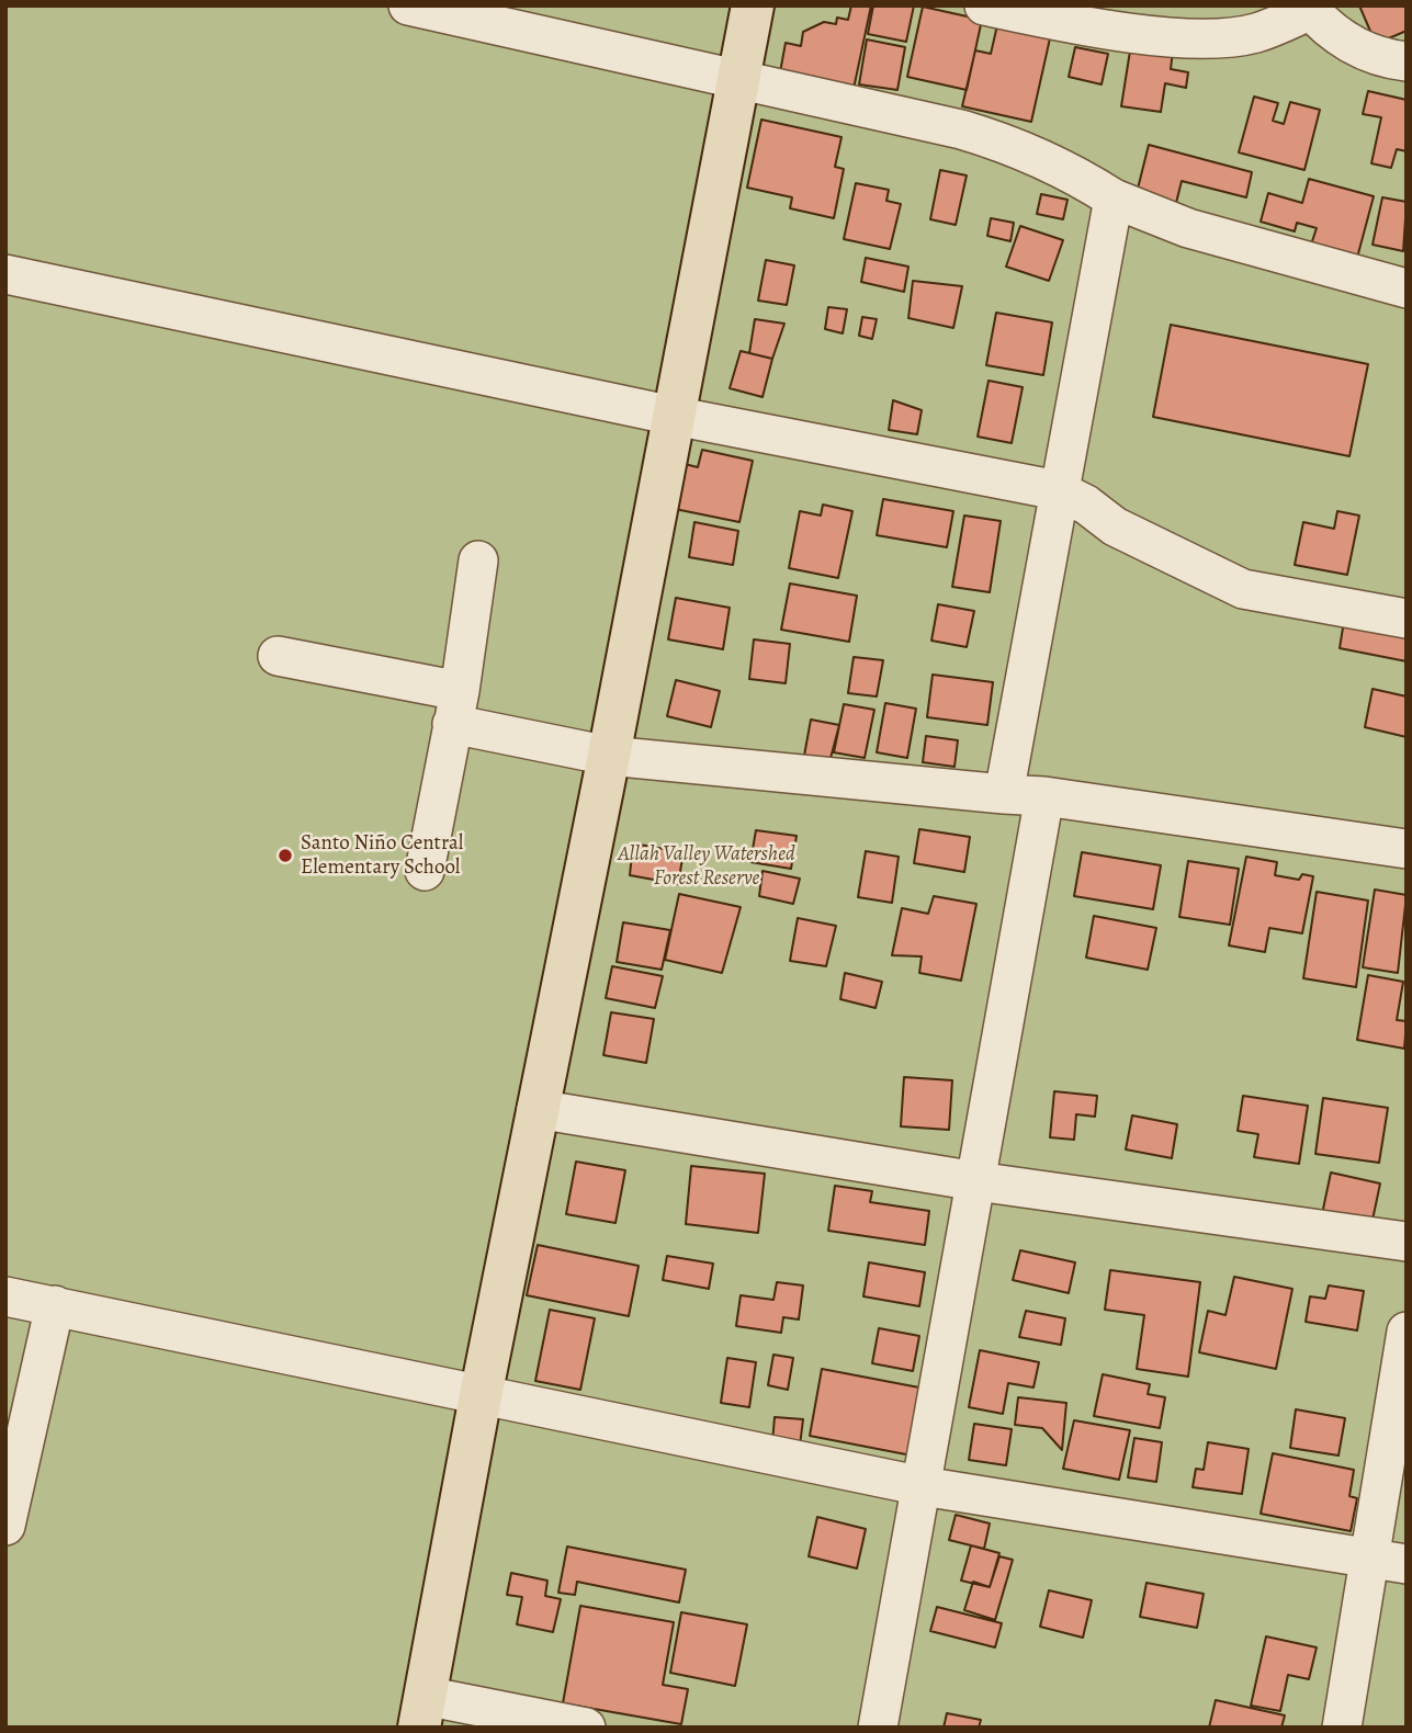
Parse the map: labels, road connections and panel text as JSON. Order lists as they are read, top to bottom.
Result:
{
  "parks": ["Allah Valley Watershed Forest Reserve"],
  "places": ["Santo Niño Central Elementary School"]
}
